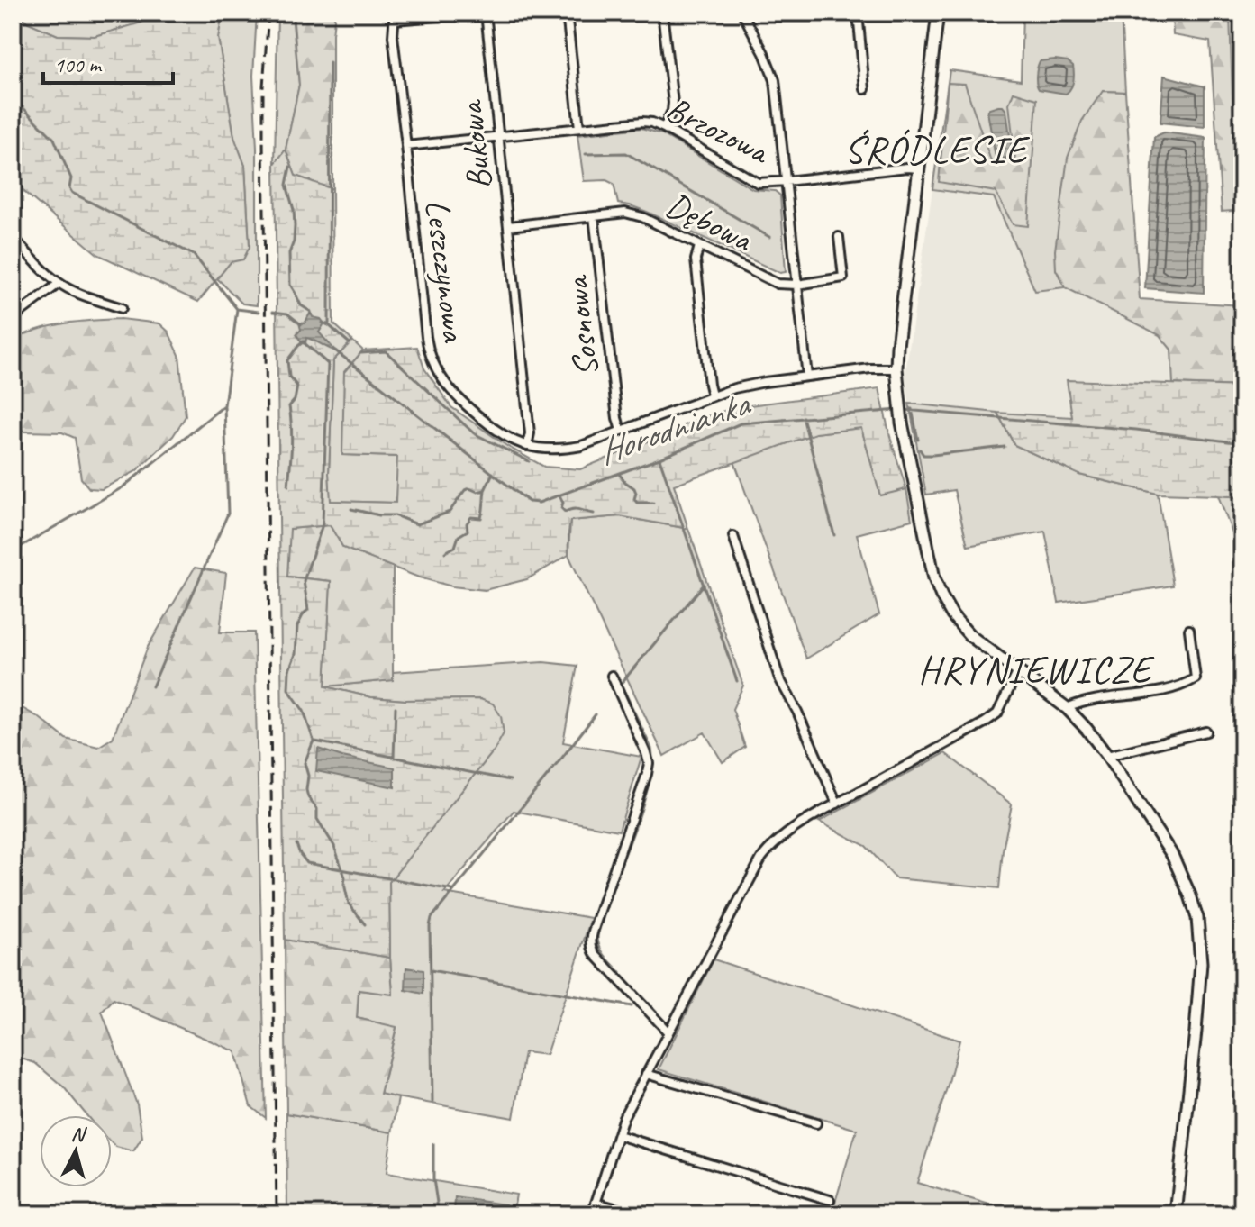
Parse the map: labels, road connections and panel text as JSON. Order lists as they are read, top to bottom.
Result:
{
  "streets": {
    "street": [
      "Brzozowa",
      "Bukowa",
      "Dębowa",
      "Leszczynowa",
      "Sosnowa"
    ]
  },
  "crossings": [
    ["Brzozowa", "Bukowa"],
    ["Brzozowa", "Leszczynowa"],
    ["Bukowa", "Dębowa"],
    ["Bukowa", "Leszczynowa"],
    ["Dębowa", "Sosnowa"],
    ["Leszczynowa", "Sosnowa"]
  ],
  "districts": ["ŚRÓDLESIE", "HRYNIEWICZE"],
  "water": ["Horodnianka"],
  "scale_bar": "100 m",
  "north": "top"
}
